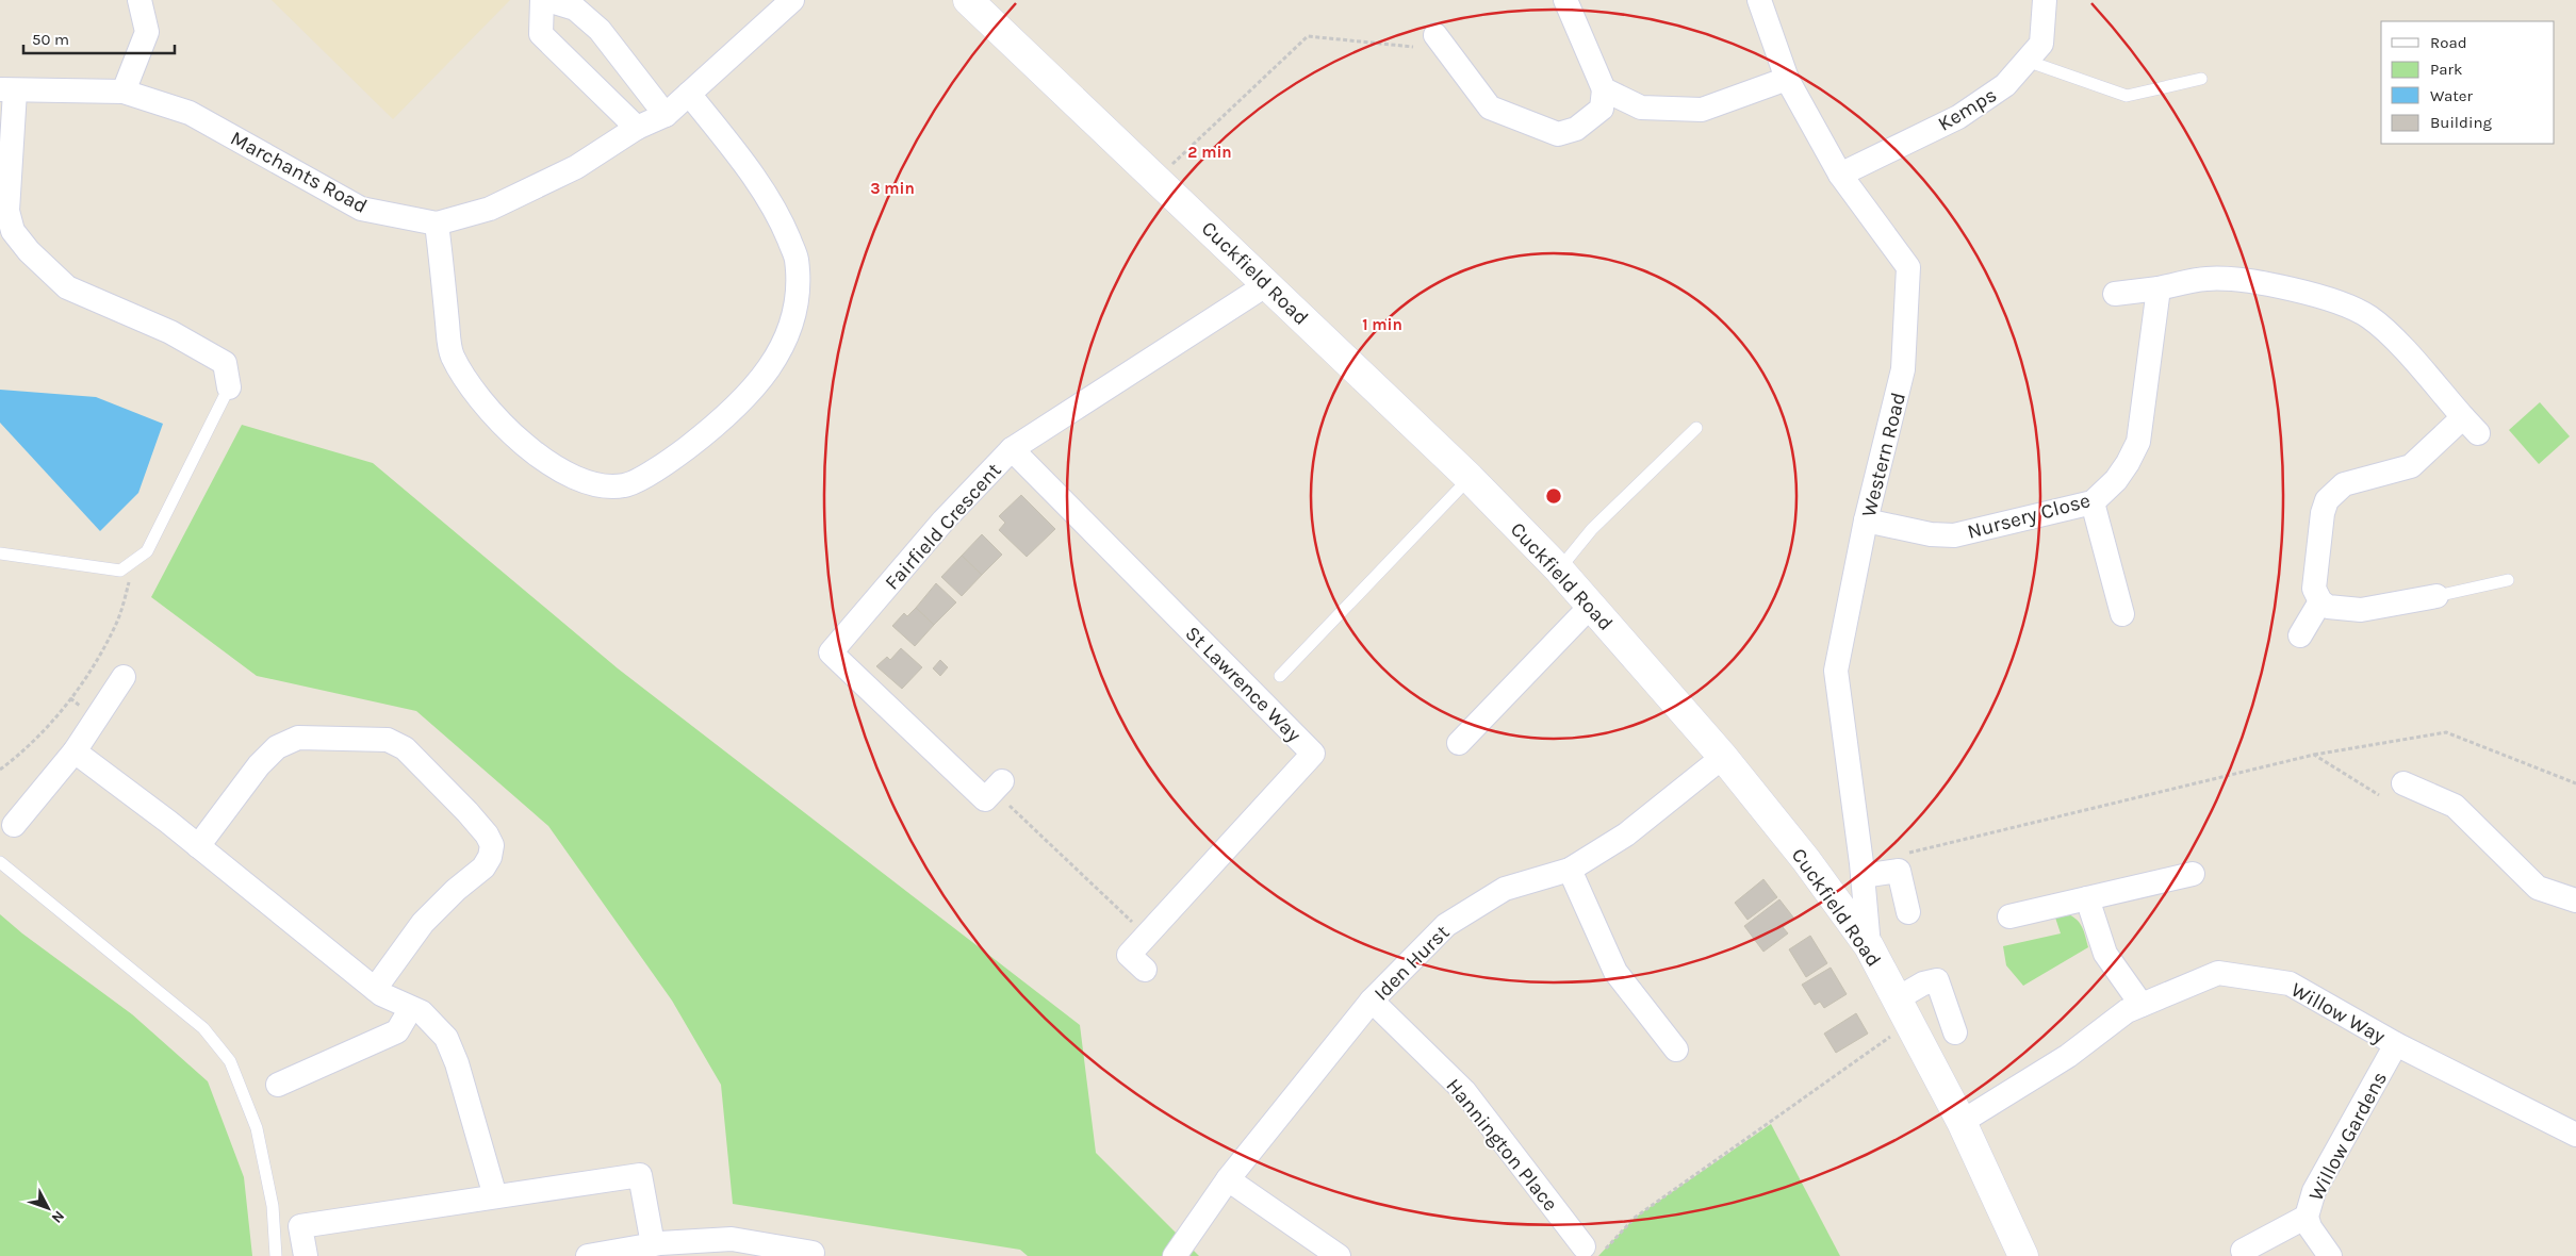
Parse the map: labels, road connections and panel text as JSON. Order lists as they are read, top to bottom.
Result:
{
  "streets": {
    "street": [
      "Kemps",
      "Marchants Road",
      "Cuckfield Road",
      "Western Road",
      "Nursery Close",
      "Fairfield Crescent",
      "St Lawrence Way",
      "Iden Hurst",
      "Willow Way",
      "Willow Gardens",
      "Hannington Place"
    ]
  },
  "crossings": [
    ["Kemps", "Western Road"],
    ["Cuckfield Road", "Western Road"],
    ["Cuckfield Road", "Fairfield Crescent"],
    ["Cuckfield Road", "Iden Hurst"],
    ["Cuckfield Road", "Willow Way"],
    ["Western Road", "Nursery Close"],
    ["Fairfield Crescent", "St Lawrence Way"],
    ["Iden Hurst", "Hannington Place"],
    ["Willow Way", "Willow Gardens"]
  ],
  "legend": [
    "Road",
    "Park",
    "Water",
    "Building"
  ],
  "scale_bar": "50 m",
  "north": "bottom right",
  "rings": ["2 min", "3 min", "1 min"]
}
